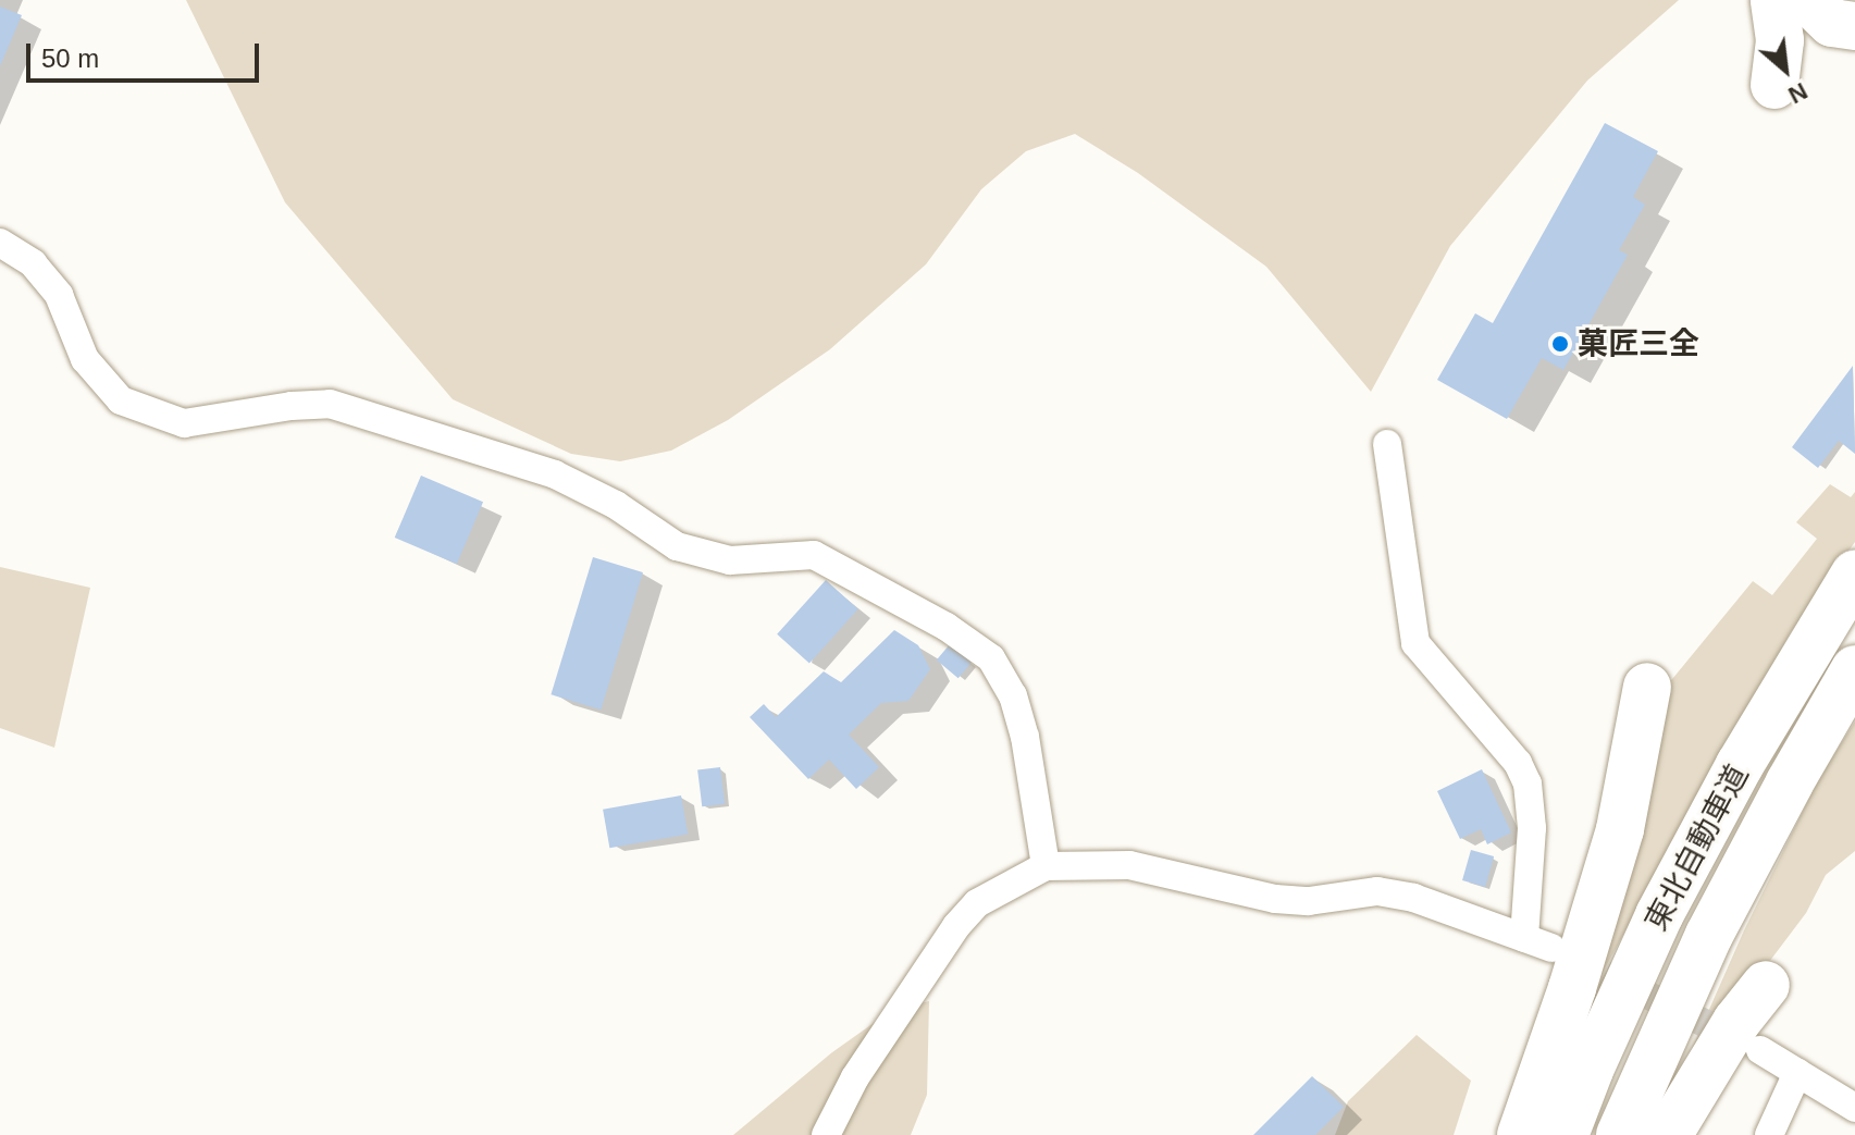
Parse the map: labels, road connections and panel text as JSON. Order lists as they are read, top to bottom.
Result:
{
  "streets": {
    "highway": ["東北自動車道"]
  },
  "places": ["菓匠三全"],
  "scale_bar": "50 m",
  "north": "bottom right"
}
